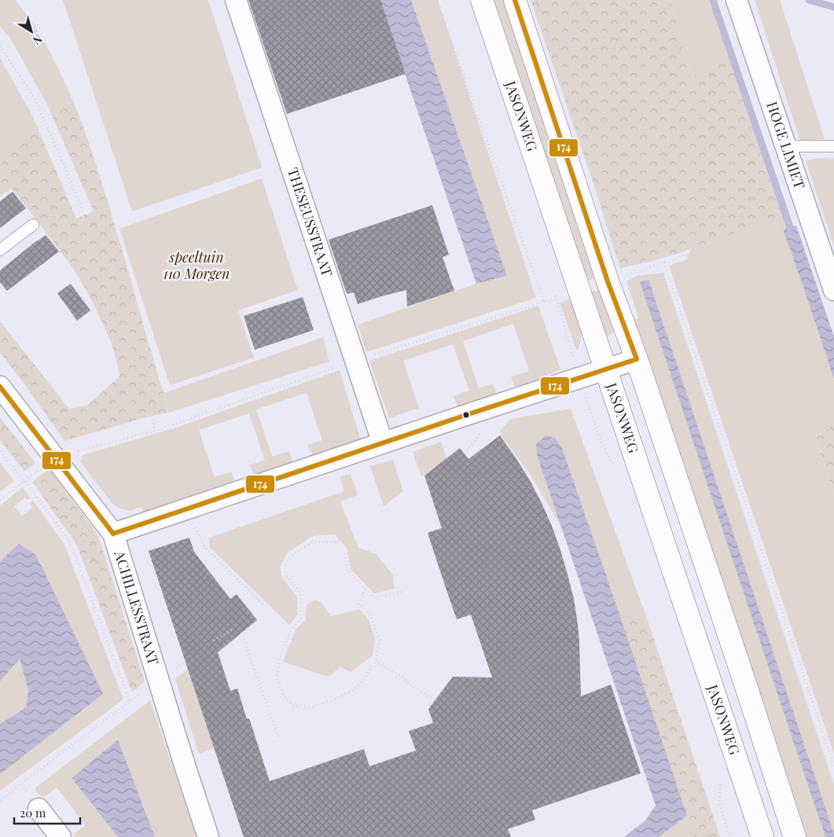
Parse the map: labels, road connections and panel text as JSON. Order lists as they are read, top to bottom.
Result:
{
  "streets": {
    "street": [
      "JASONWEG",
      "HOGE LIMIET",
      "THESEUSSTRAAT",
      "ACHILLESSTRAAT"
    ]
  },
  "parks": ["speeltuin 110 Morgen"],
  "lines": ["transit line 174"],
  "scale_bar": "20 m",
  "north": "bottom right"
}
